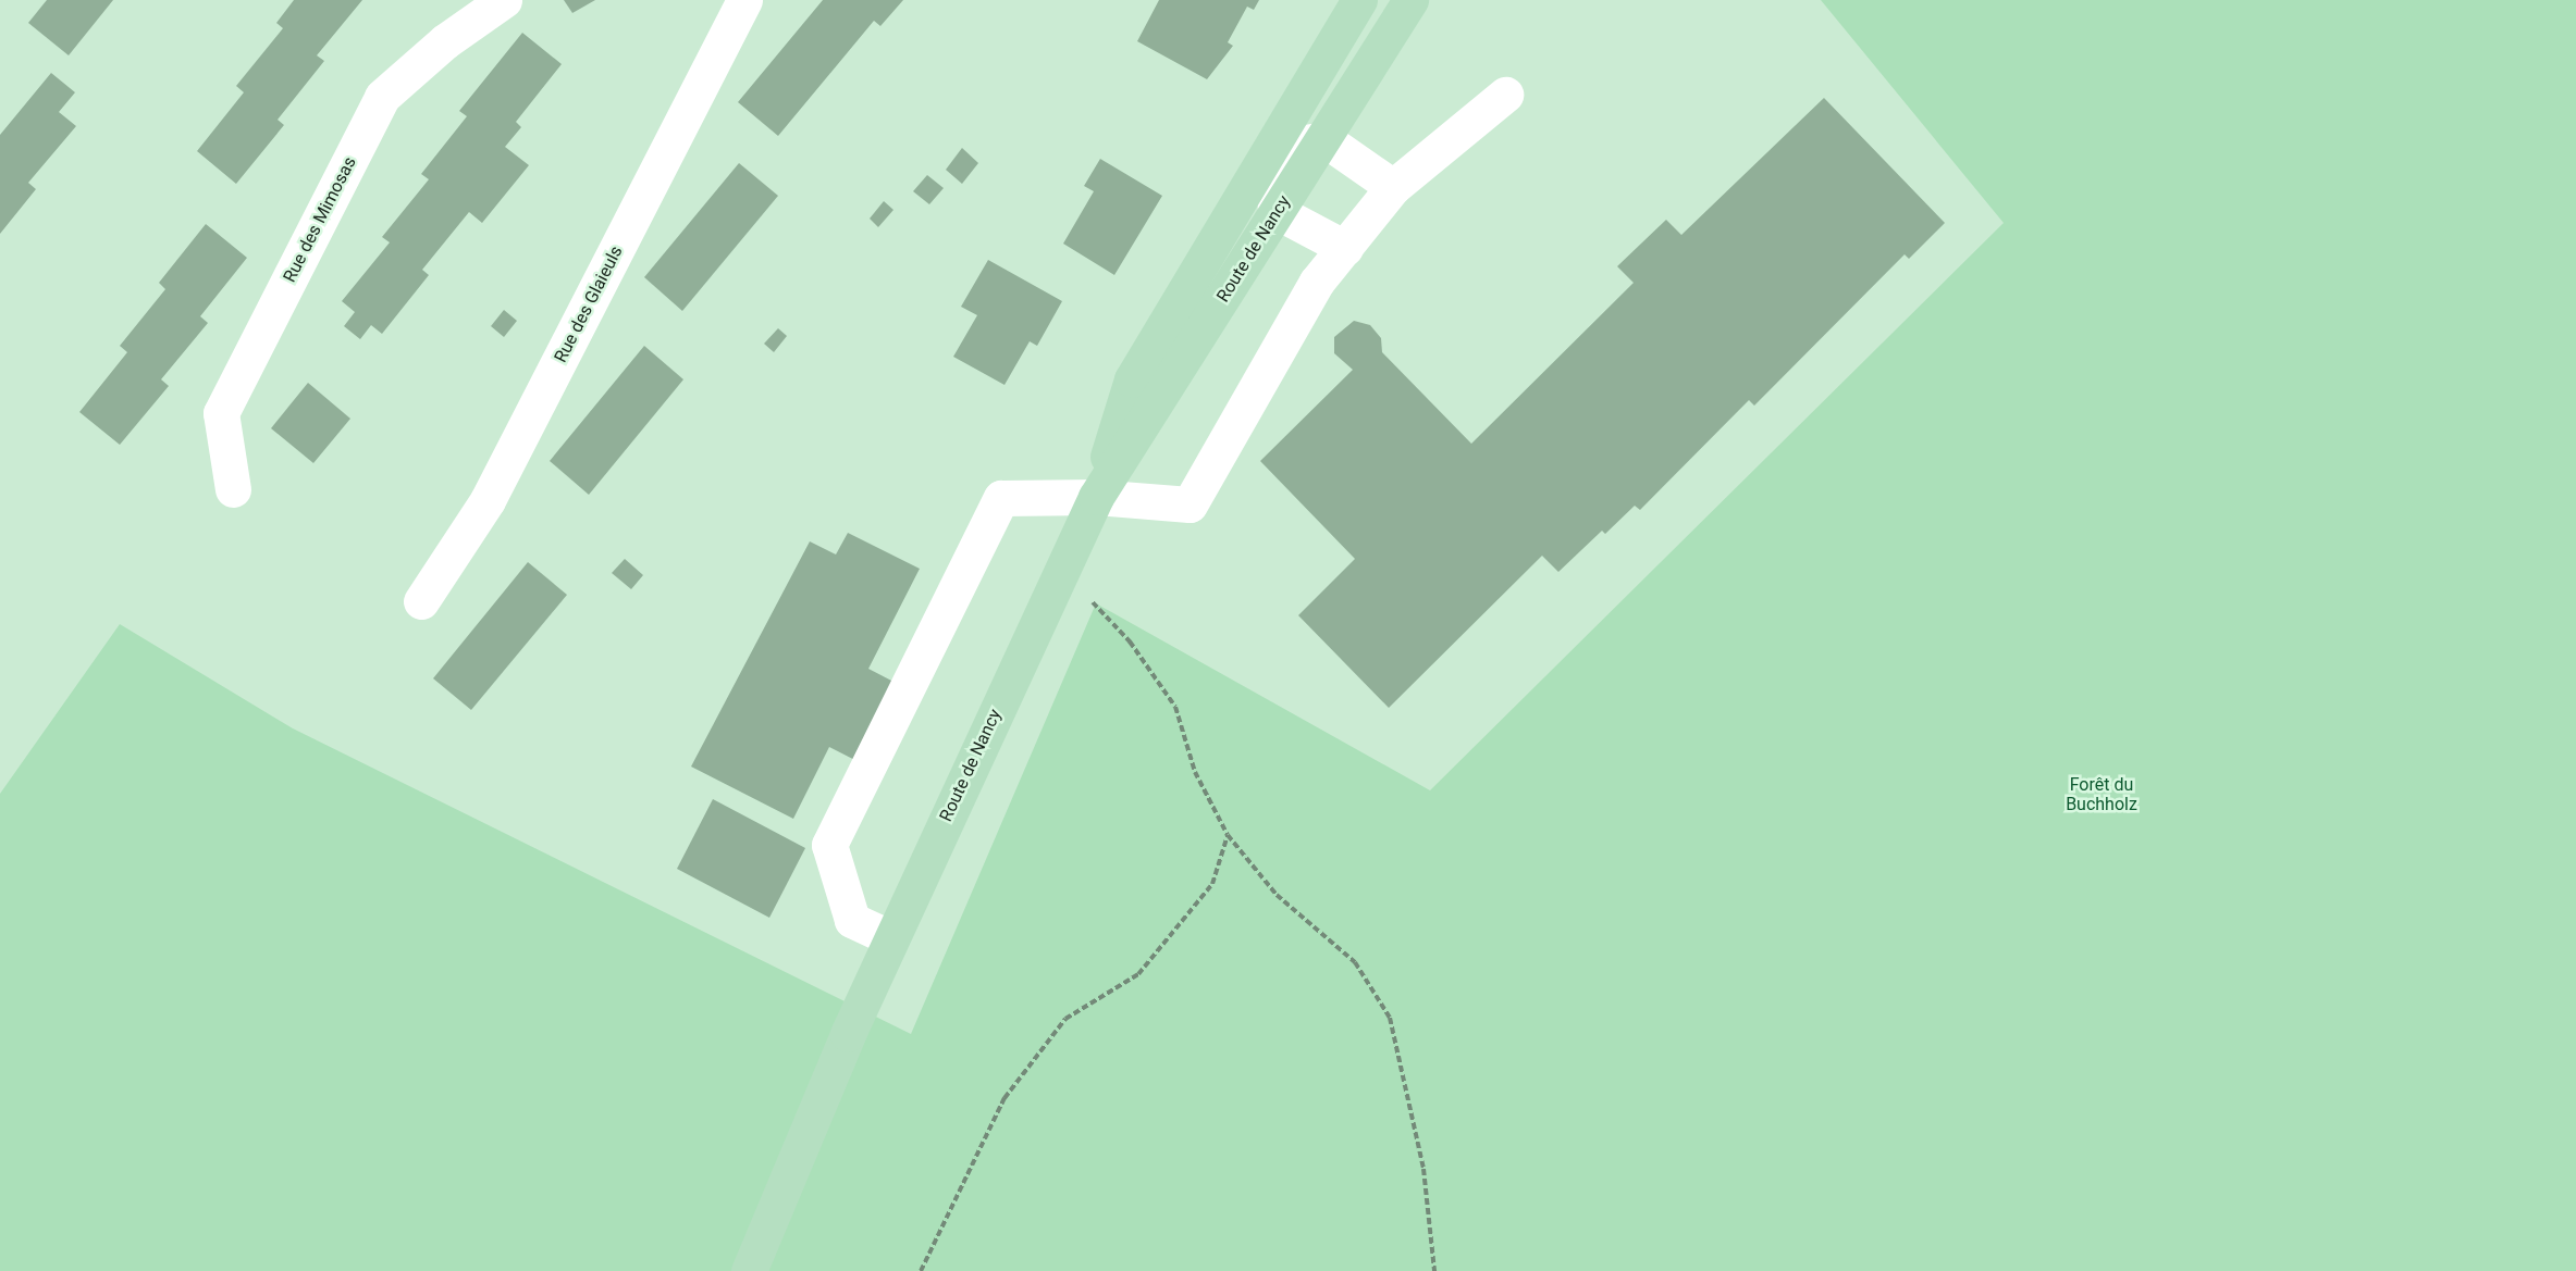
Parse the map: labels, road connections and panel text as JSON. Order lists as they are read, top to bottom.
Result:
{
  "streets": {
    "main road": ["Route de Nancy"],
    "street": ["Rue des Mimosas", "Rue des Glaieuls"]
  },
  "parks": ["Forêt du Buchholz"]
}
